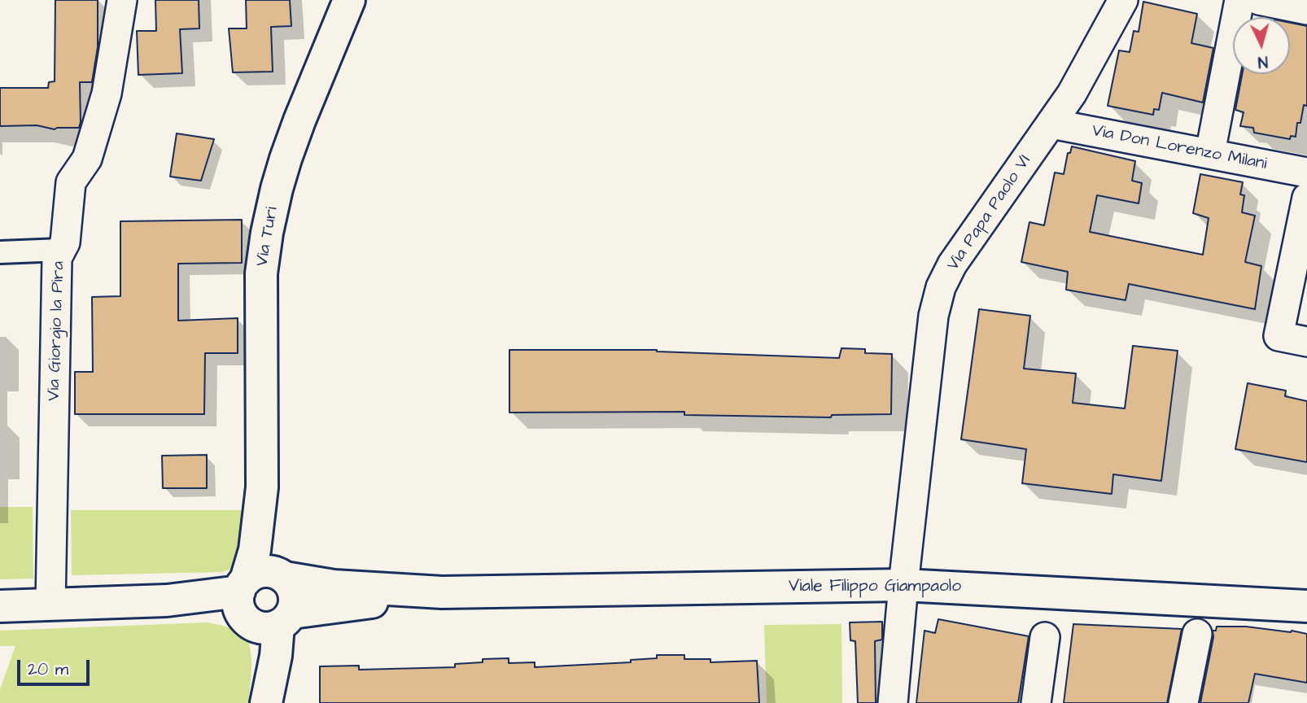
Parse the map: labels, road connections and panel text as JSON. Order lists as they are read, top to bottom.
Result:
{
  "streets": {
    "street": [
      "Via Don Lorenzo Milani",
      "Via Papa Paolo VI",
      "Via Turi",
      "Via Giorgio la Pira",
      "Viale Filippo Giampaolo"
    ]
  },
  "crossings": [
    ["Via Don Lorenzo Milani", "Via Papa Paolo VI"],
    ["Via Papa Paolo VI", "Viale Filippo Giampaolo"]
  ],
  "scale_bar": "20 m",
  "north": "bottom"
}
